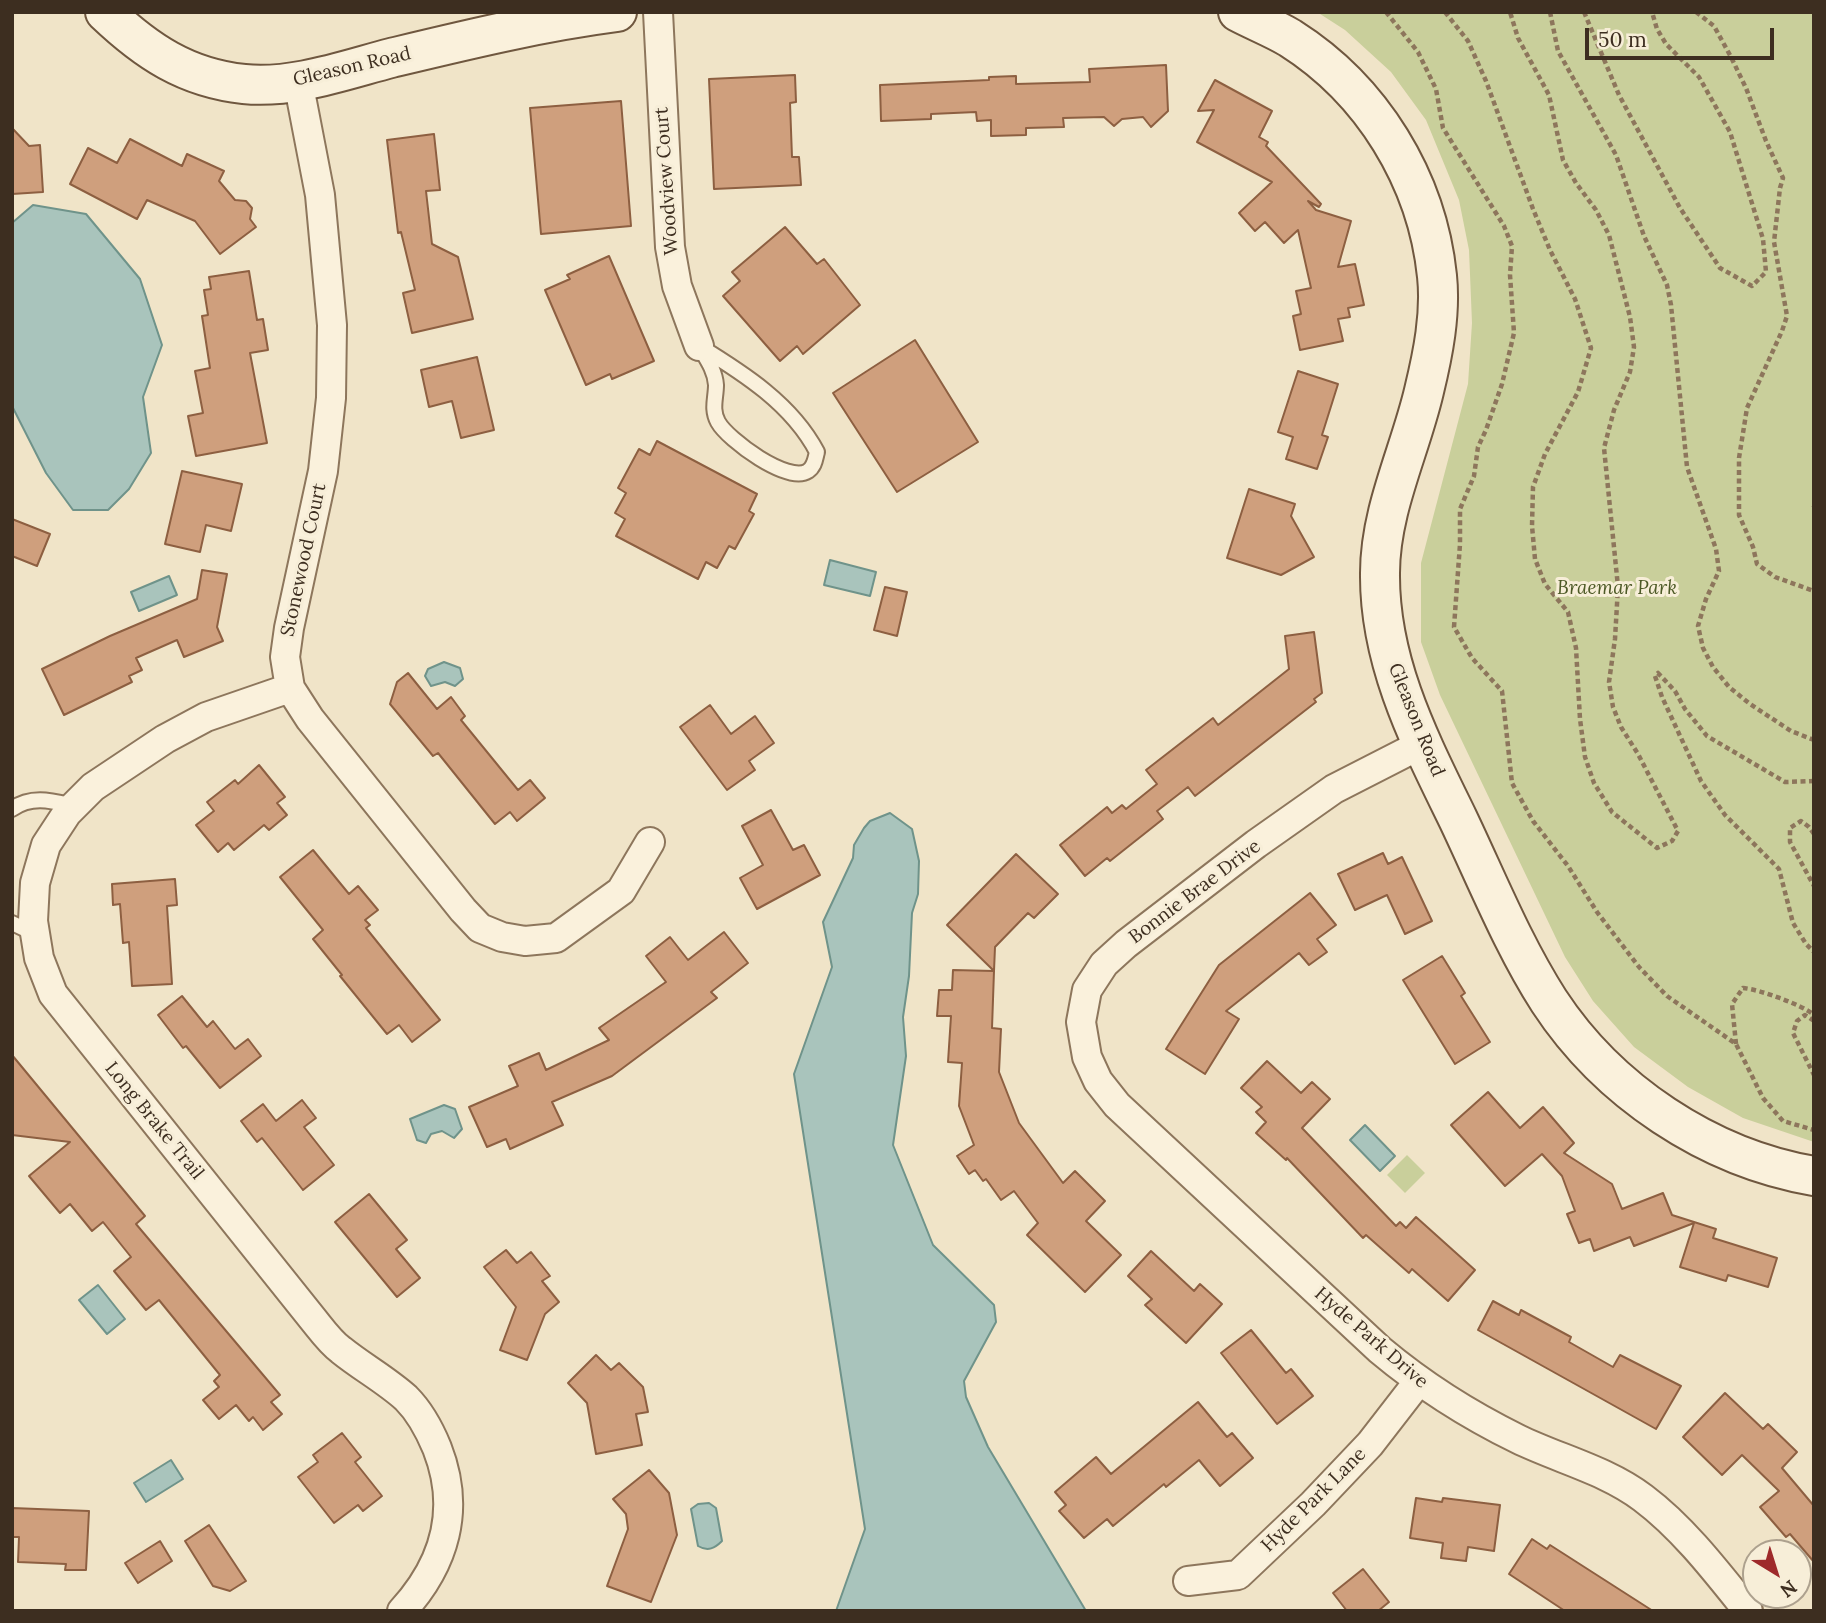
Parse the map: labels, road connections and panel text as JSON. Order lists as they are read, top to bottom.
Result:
{
  "streets": {
    "street": [
      "Gleason Road",
      "Woodview Court",
      "Stonewood Court",
      "Bonnie Brae Drive",
      "Long Brake Trail",
      "Hyde Park Drive",
      "Hyde Park Lane"
    ]
  },
  "crossings": [
    ["Gleason Road", "Stonewood Court"],
    ["Gleason Road", "Bonnie Brae Drive"],
    ["Stonewood Court", "Long Brake Trail"],
    ["Bonnie Brae Drive", "Hyde Park Drive"],
    ["Hyde Park Drive", "Hyde Park Lane"]
  ],
  "parks": ["Braemar Park"],
  "scale_bar": "50 m",
  "north": "bottom right"
}
